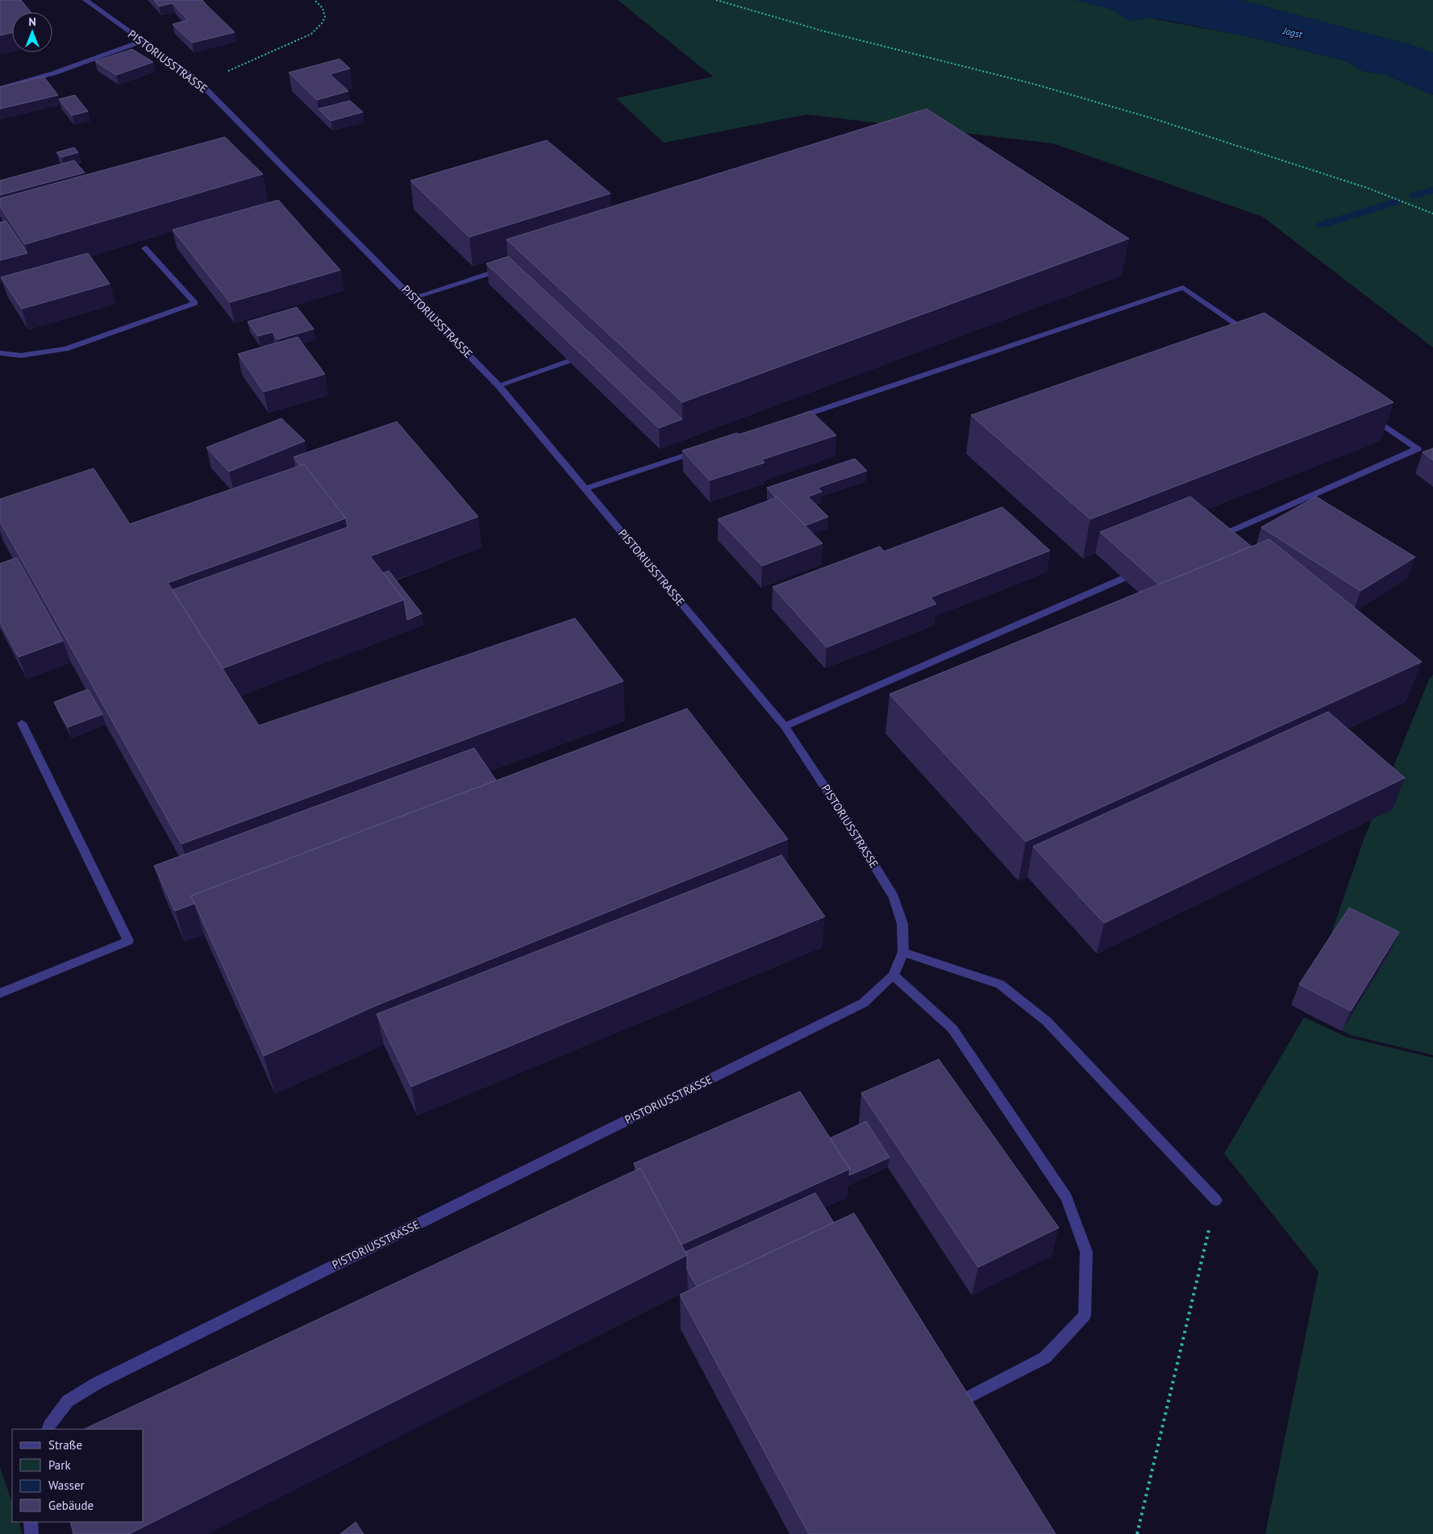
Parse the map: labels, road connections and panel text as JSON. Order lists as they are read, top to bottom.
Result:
{
  "streets": {
    "street": ["PISTORIUSSTRASSE"]
  },
  "water": ["Jagst"],
  "legend": [
    "Straße",
    "Park",
    "Wasser",
    "Gebäude"
  ],
  "north": "top"
}
